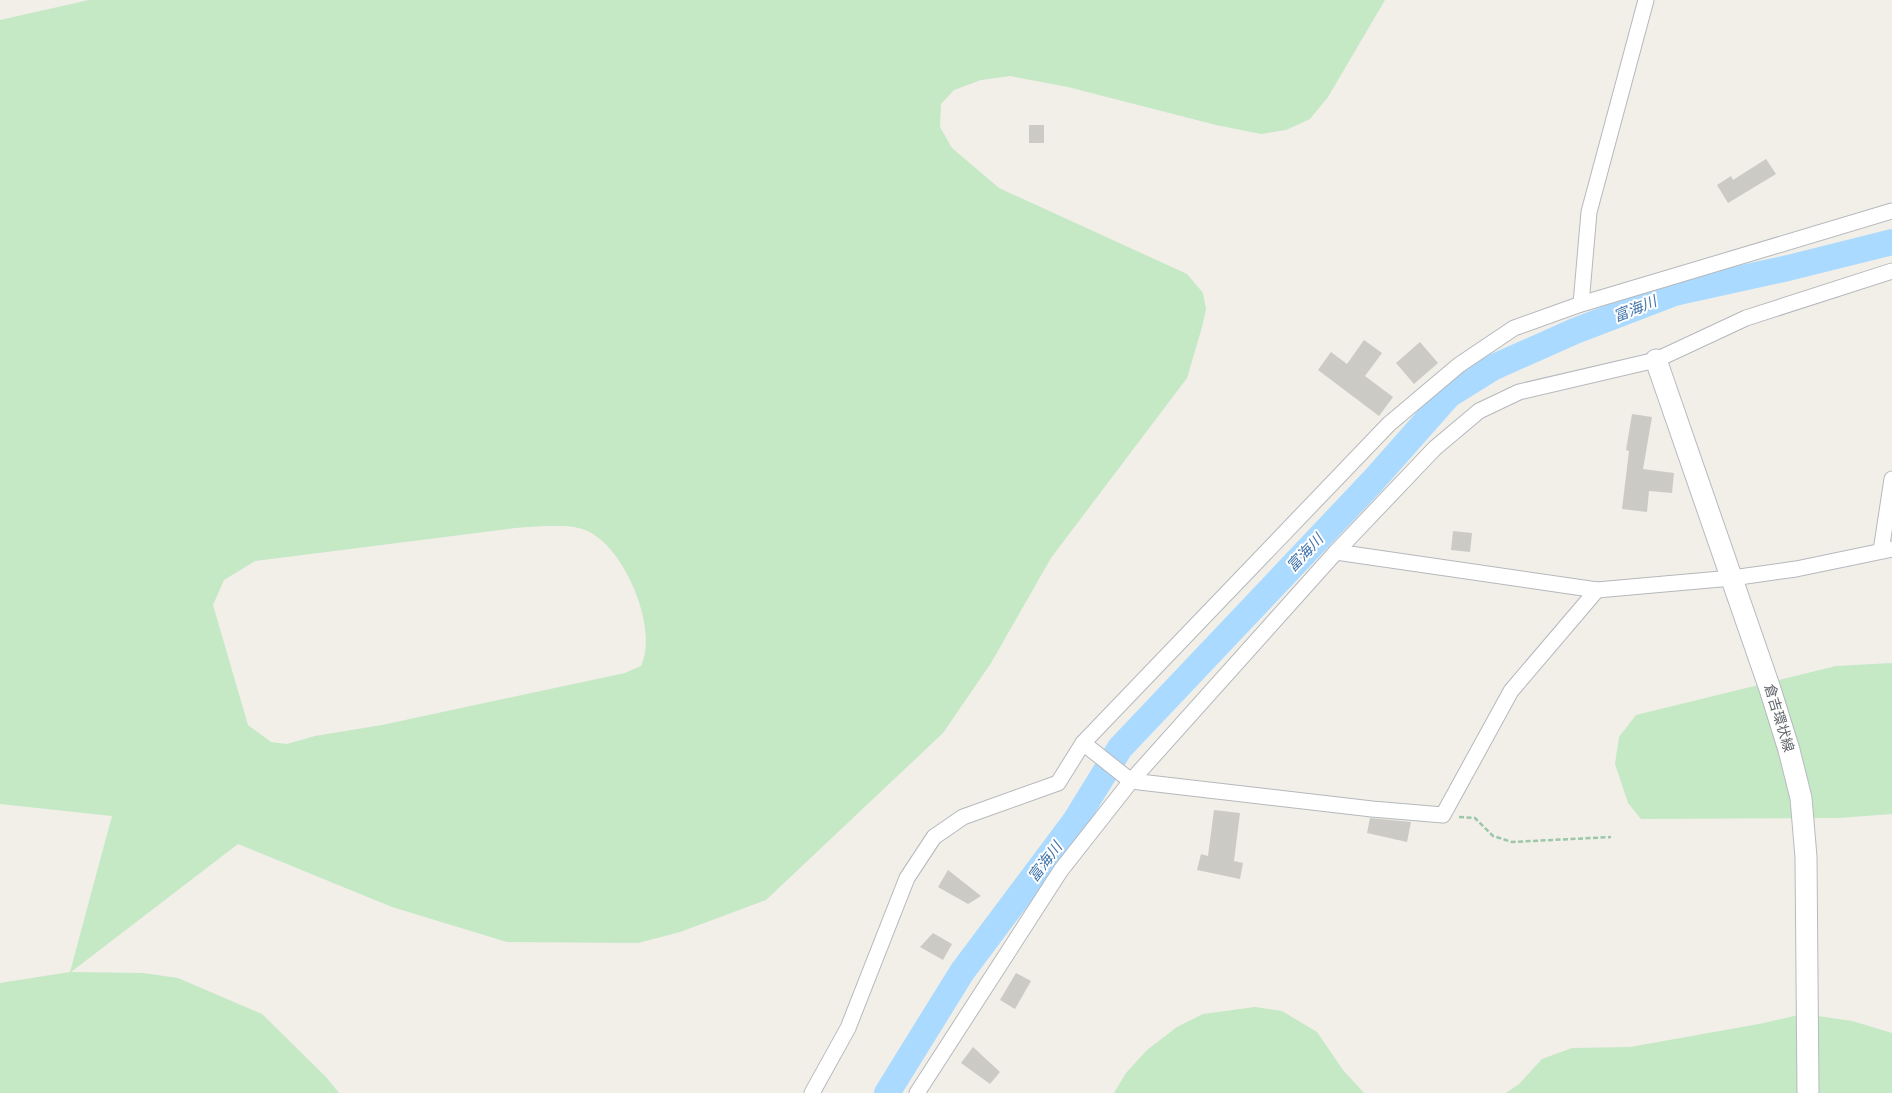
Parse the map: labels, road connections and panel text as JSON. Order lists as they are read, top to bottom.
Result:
{
  "streets": {
    "main road": ["倉吉環状線"]
  },
  "water": ["富海川"]
}
